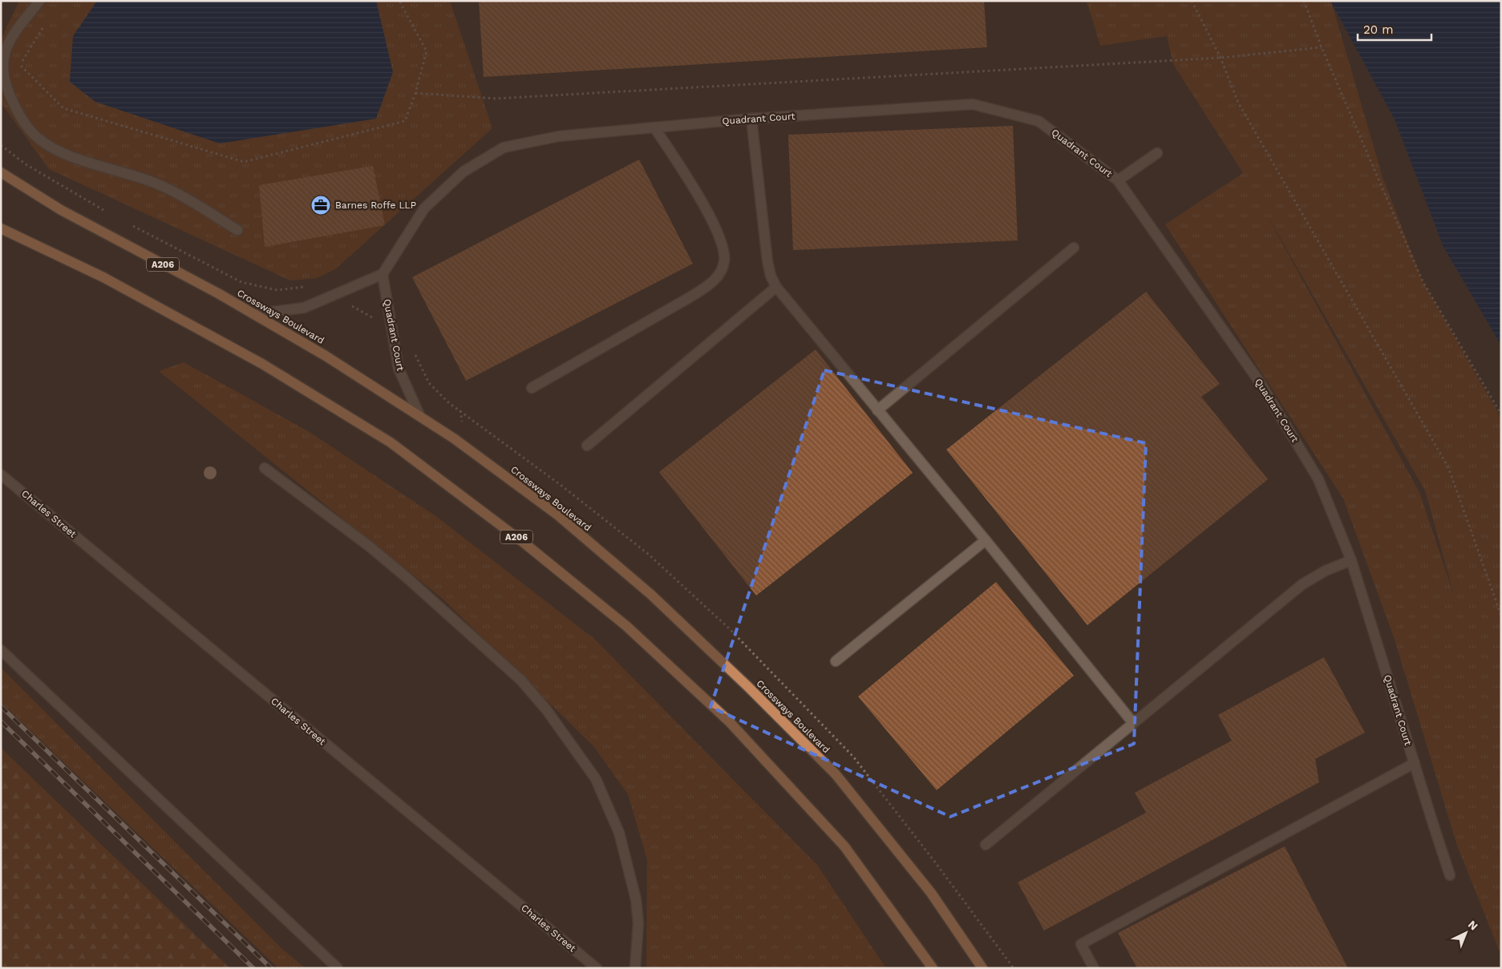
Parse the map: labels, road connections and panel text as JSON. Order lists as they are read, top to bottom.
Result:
{
  "streets": {
    "main road": ["A206", "Crossways Boulevard"],
    "street": ["Quadrant Court", "Charles Street"]
  },
  "crossings": [
    ["Quadrant Court", "Crossways Boulevard"]
  ],
  "places": {
    "office": ["Barnes Roffe LLP"]
  },
  "scale_bar": "20 m",
  "north": "top right"
}
